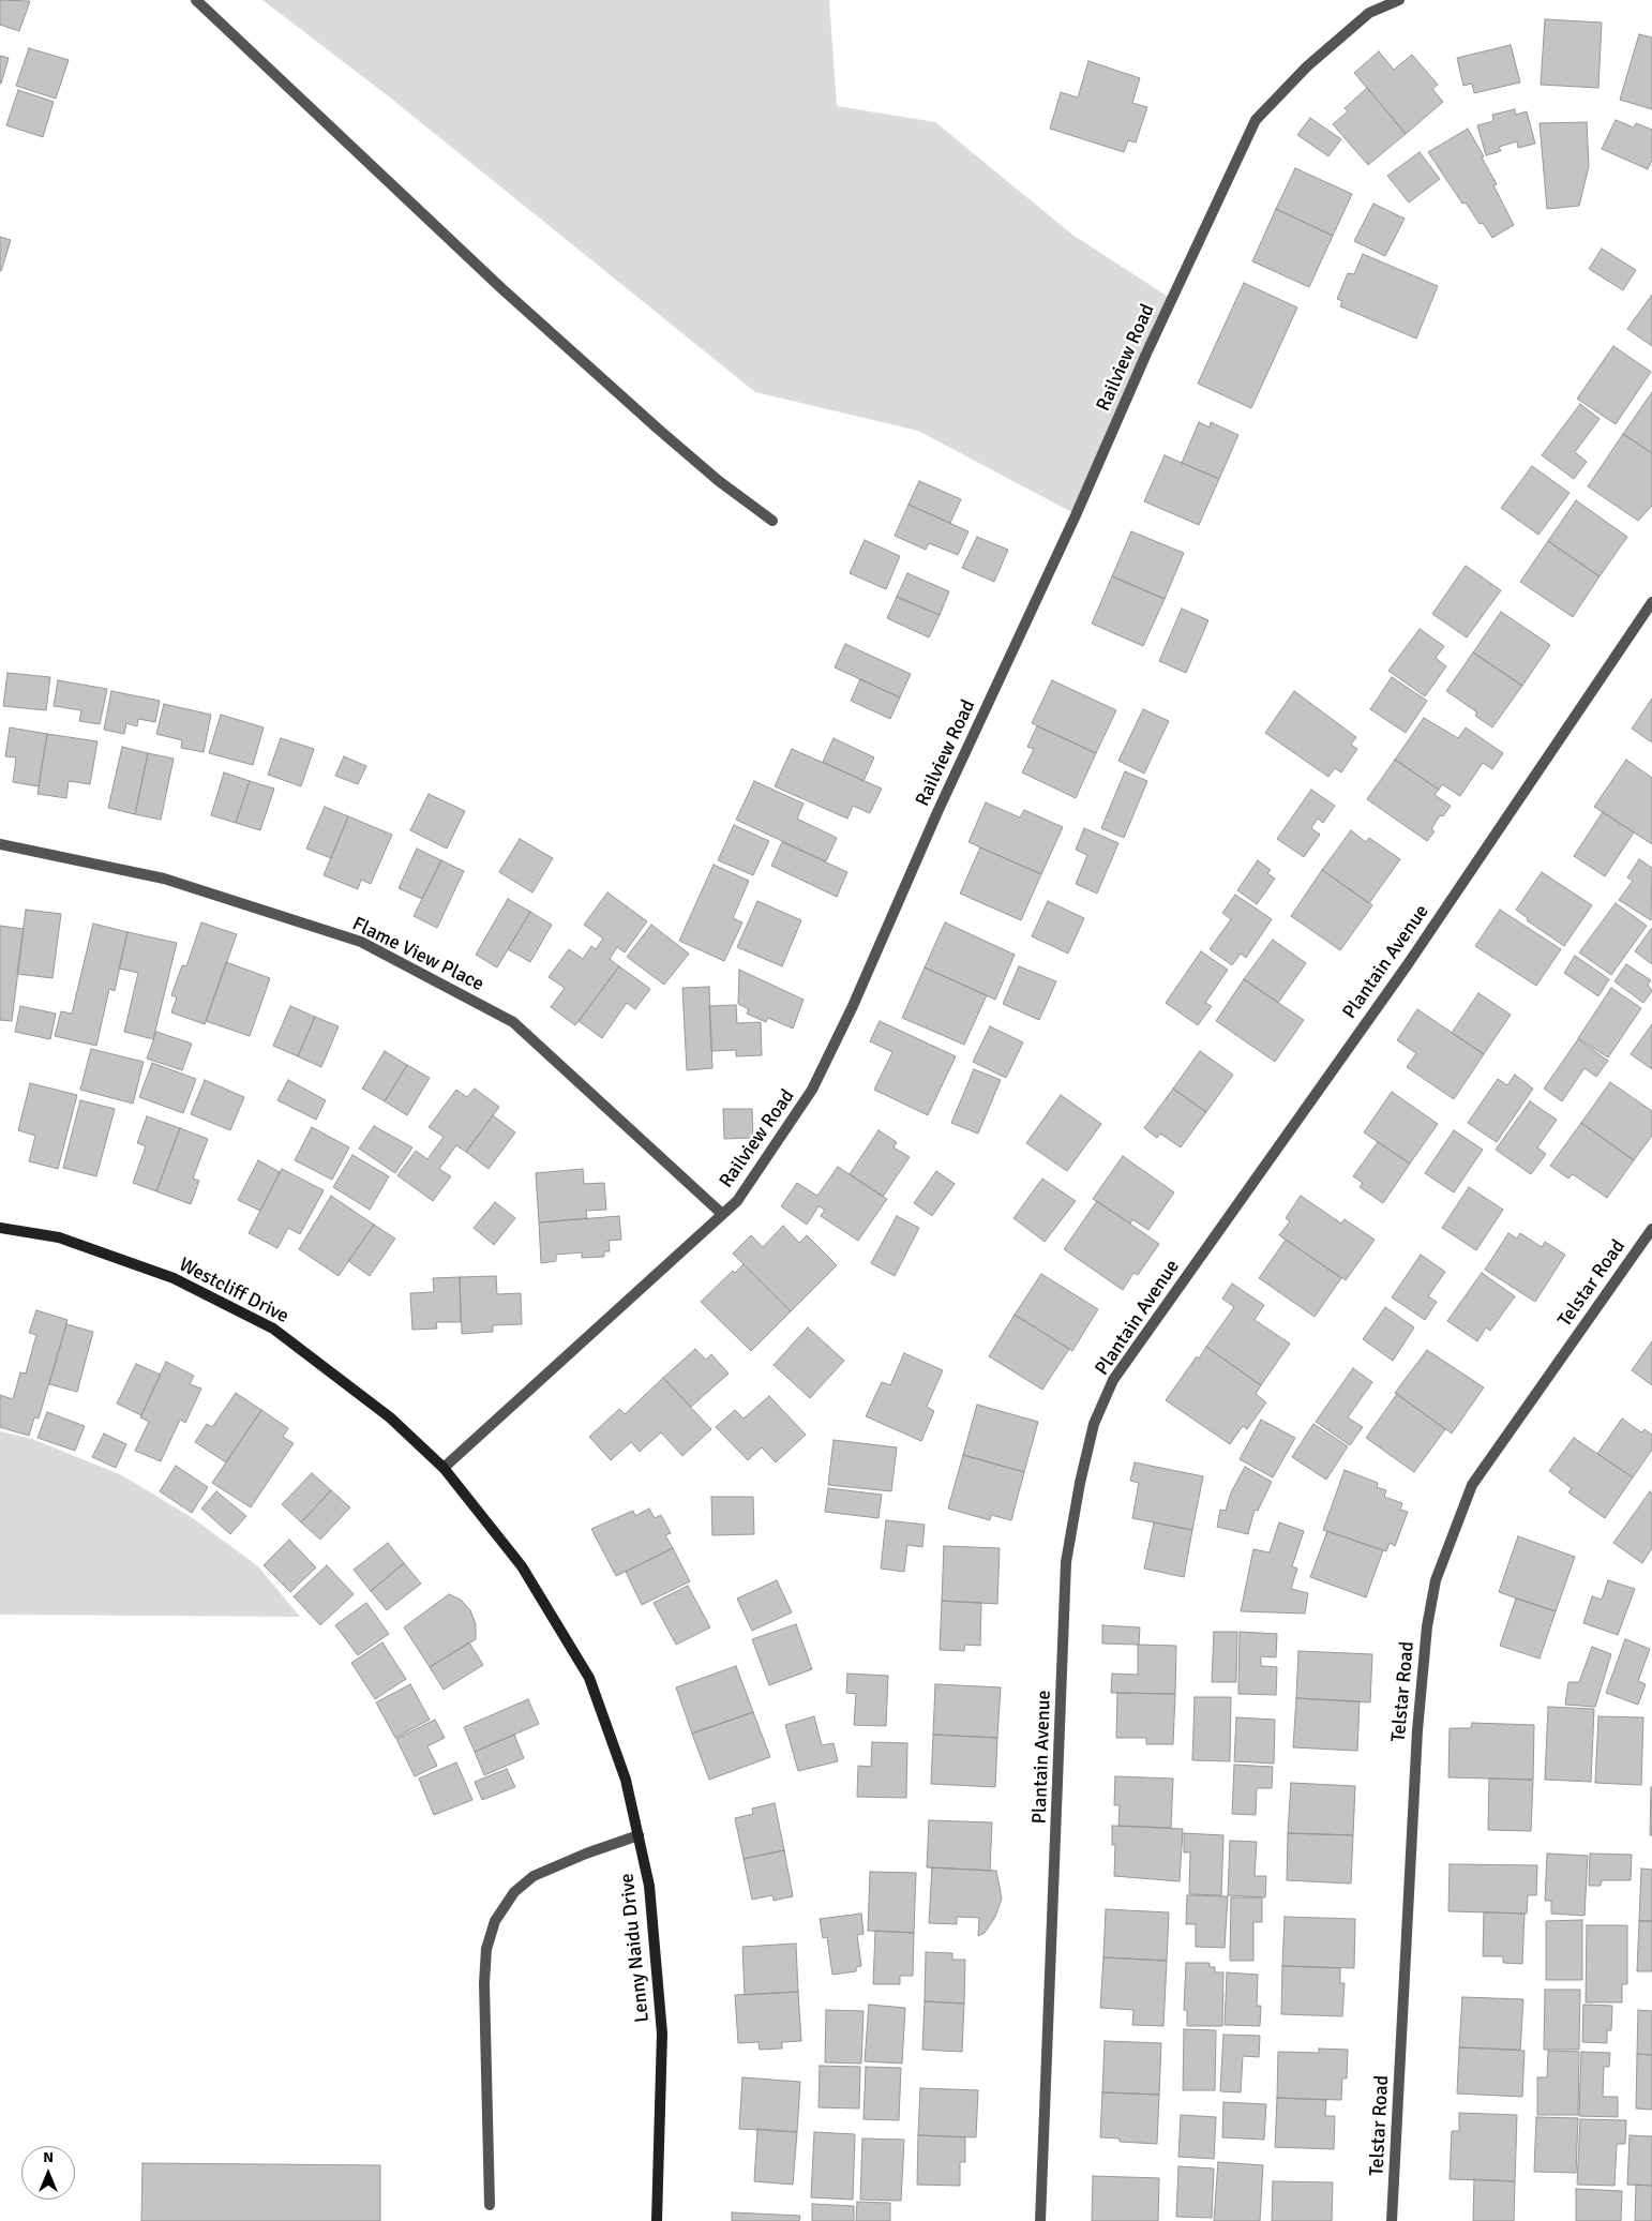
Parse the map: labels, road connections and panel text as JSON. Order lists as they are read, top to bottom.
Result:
{
  "streets": {
    "street": [
      "Railview Road",
      "Flame View Place",
      "Plantain Avenue",
      "Telstar Road",
      "Westcliff Drive",
      "Lenny Naidu Drive"
    ]
  },
  "crossings": [
    ["Railview Road", "Flame View Place"],
    ["Railview Road", "Westcliff Drive"],
    ["Railview Road", "Lenny Naidu Drive"],
    ["Westcliff Drive", "Lenny Naidu Drive"]
  ],
  "north": "top"
}
